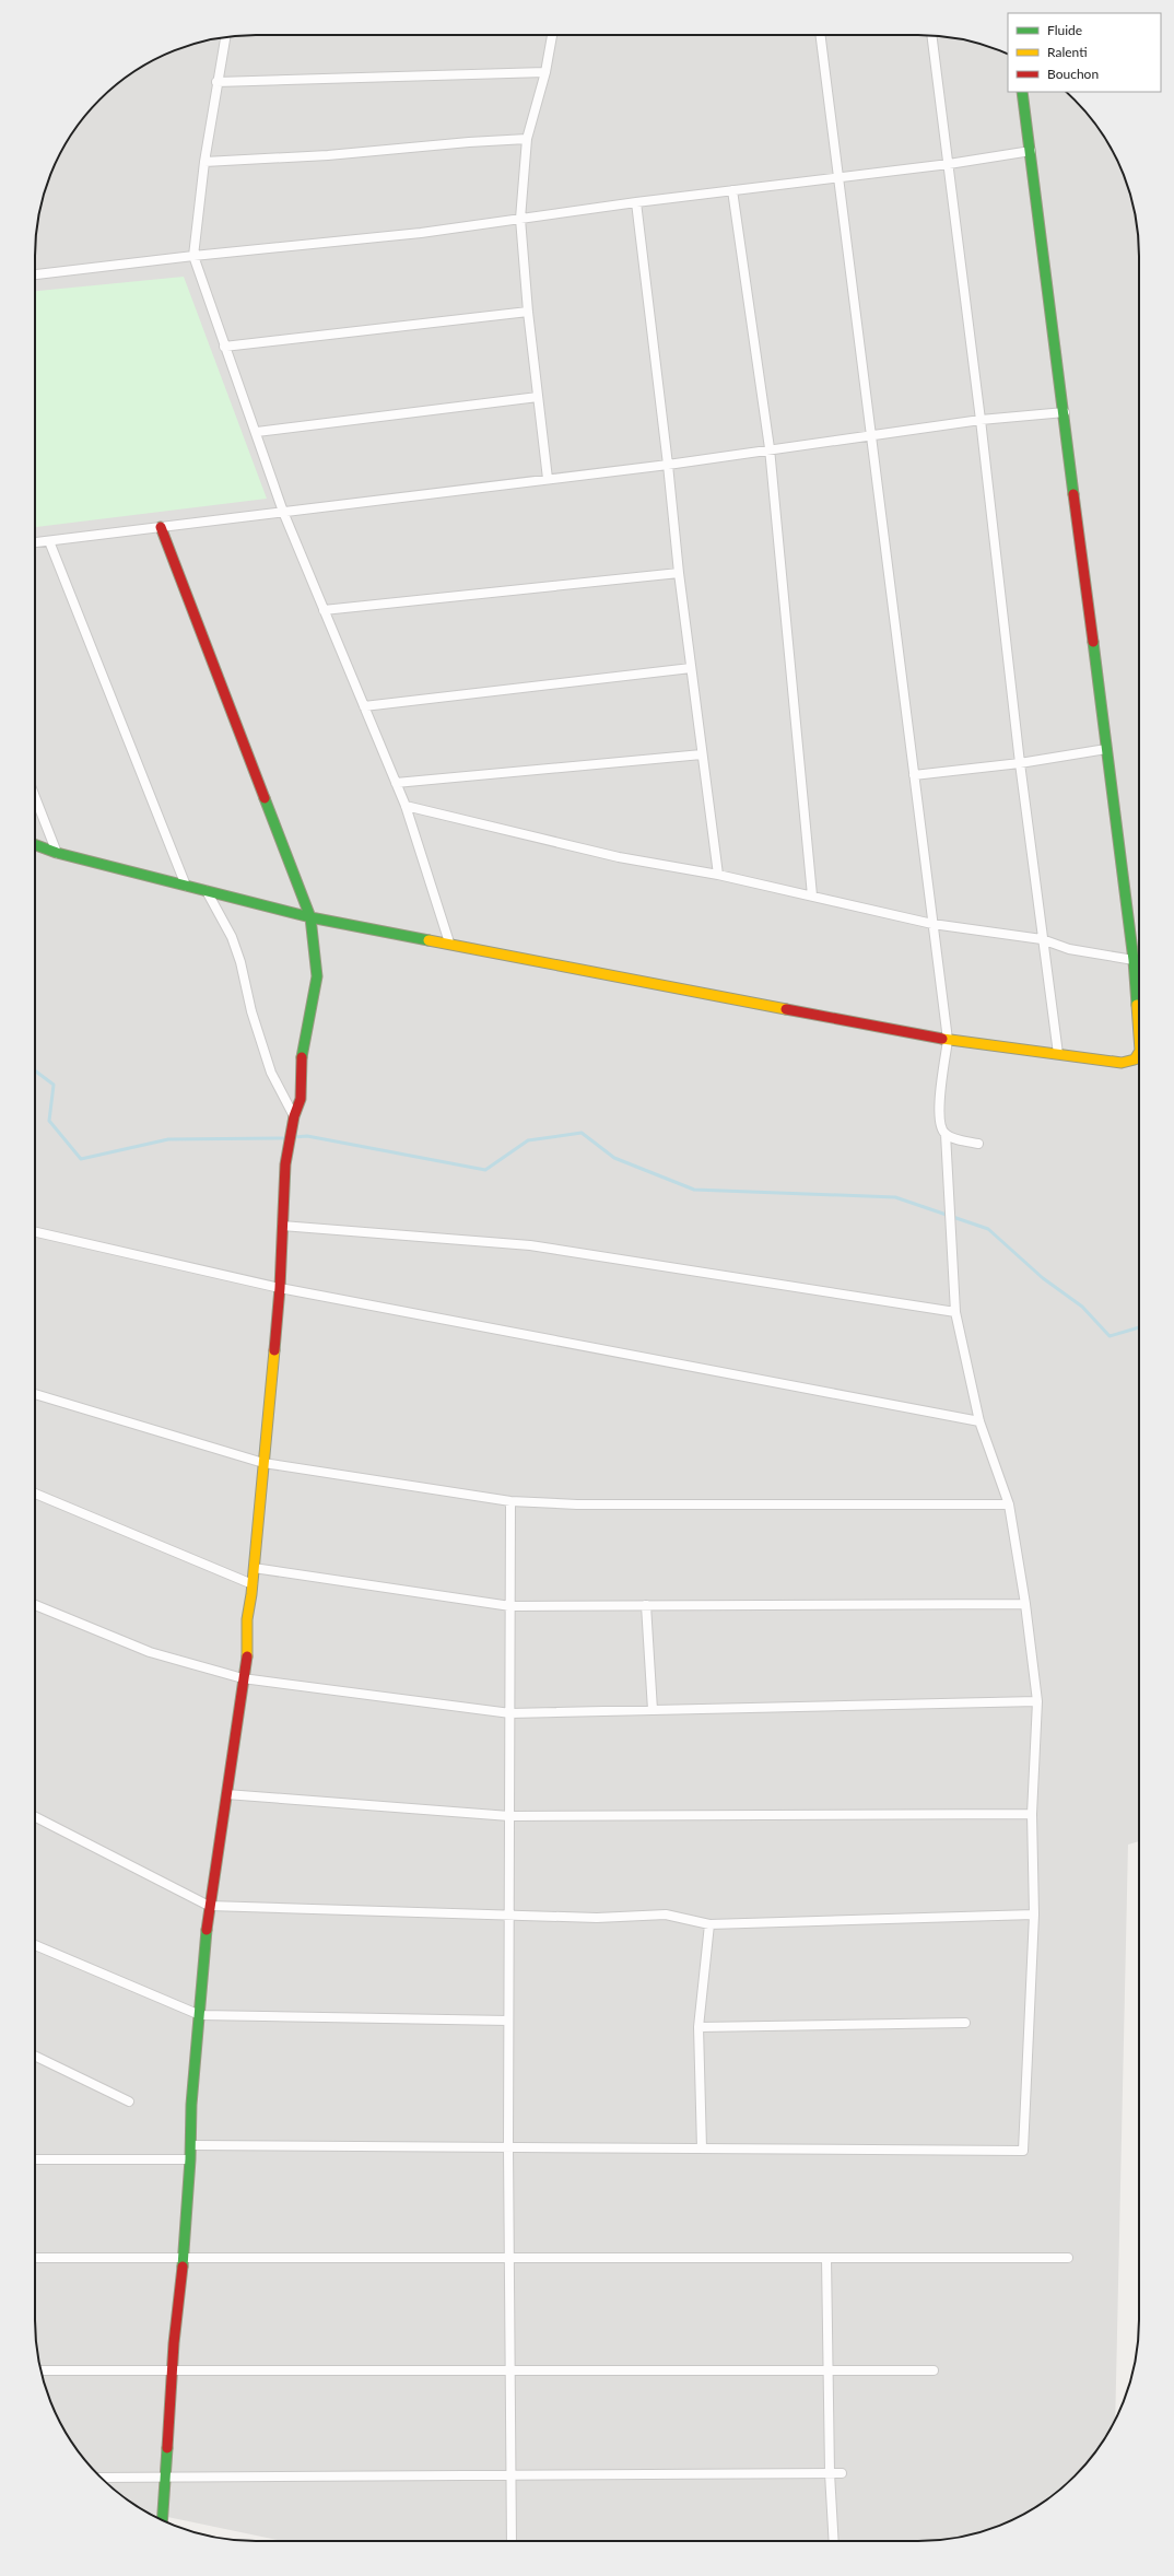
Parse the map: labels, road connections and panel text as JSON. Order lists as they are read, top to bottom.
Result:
{
  "legend": ["Fluide", "Ralenti", "Bouchon"]
}
